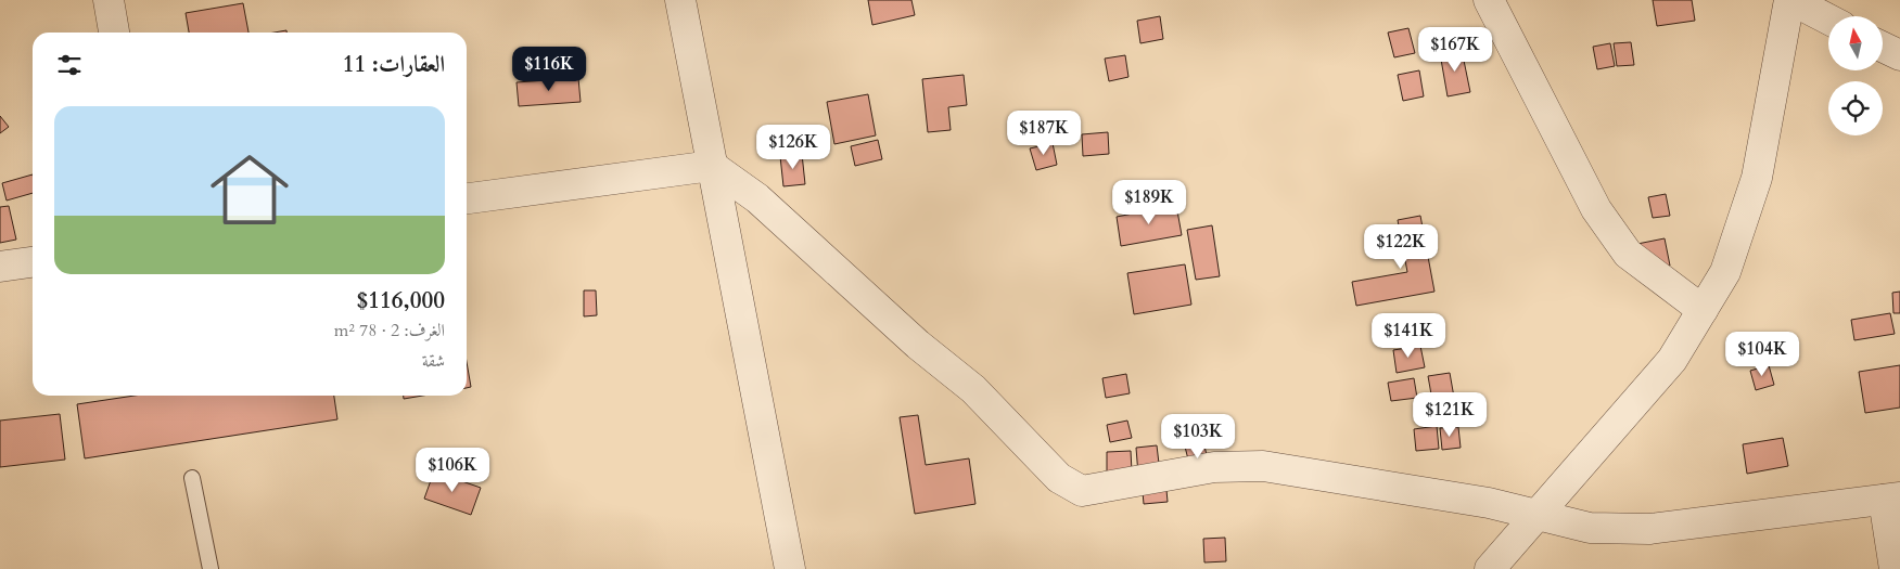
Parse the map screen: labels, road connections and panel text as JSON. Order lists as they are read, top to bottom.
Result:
{
  "north": "top",
  "page": {
    "price": [
      "$167K",
      "$116K",
      "$187K",
      "$126K",
      "$189K",
      "$122K",
      "$141K",
      "$104K",
      "$121K",
      "$103K",
      "$106K"
    ],
    "heading": "العقارات: 11",
    "list": [
      {
        "name": "$116,000",
        "note": "الغرف: 2 · 78 m² · شقة"
      }
    ]
  }
}
